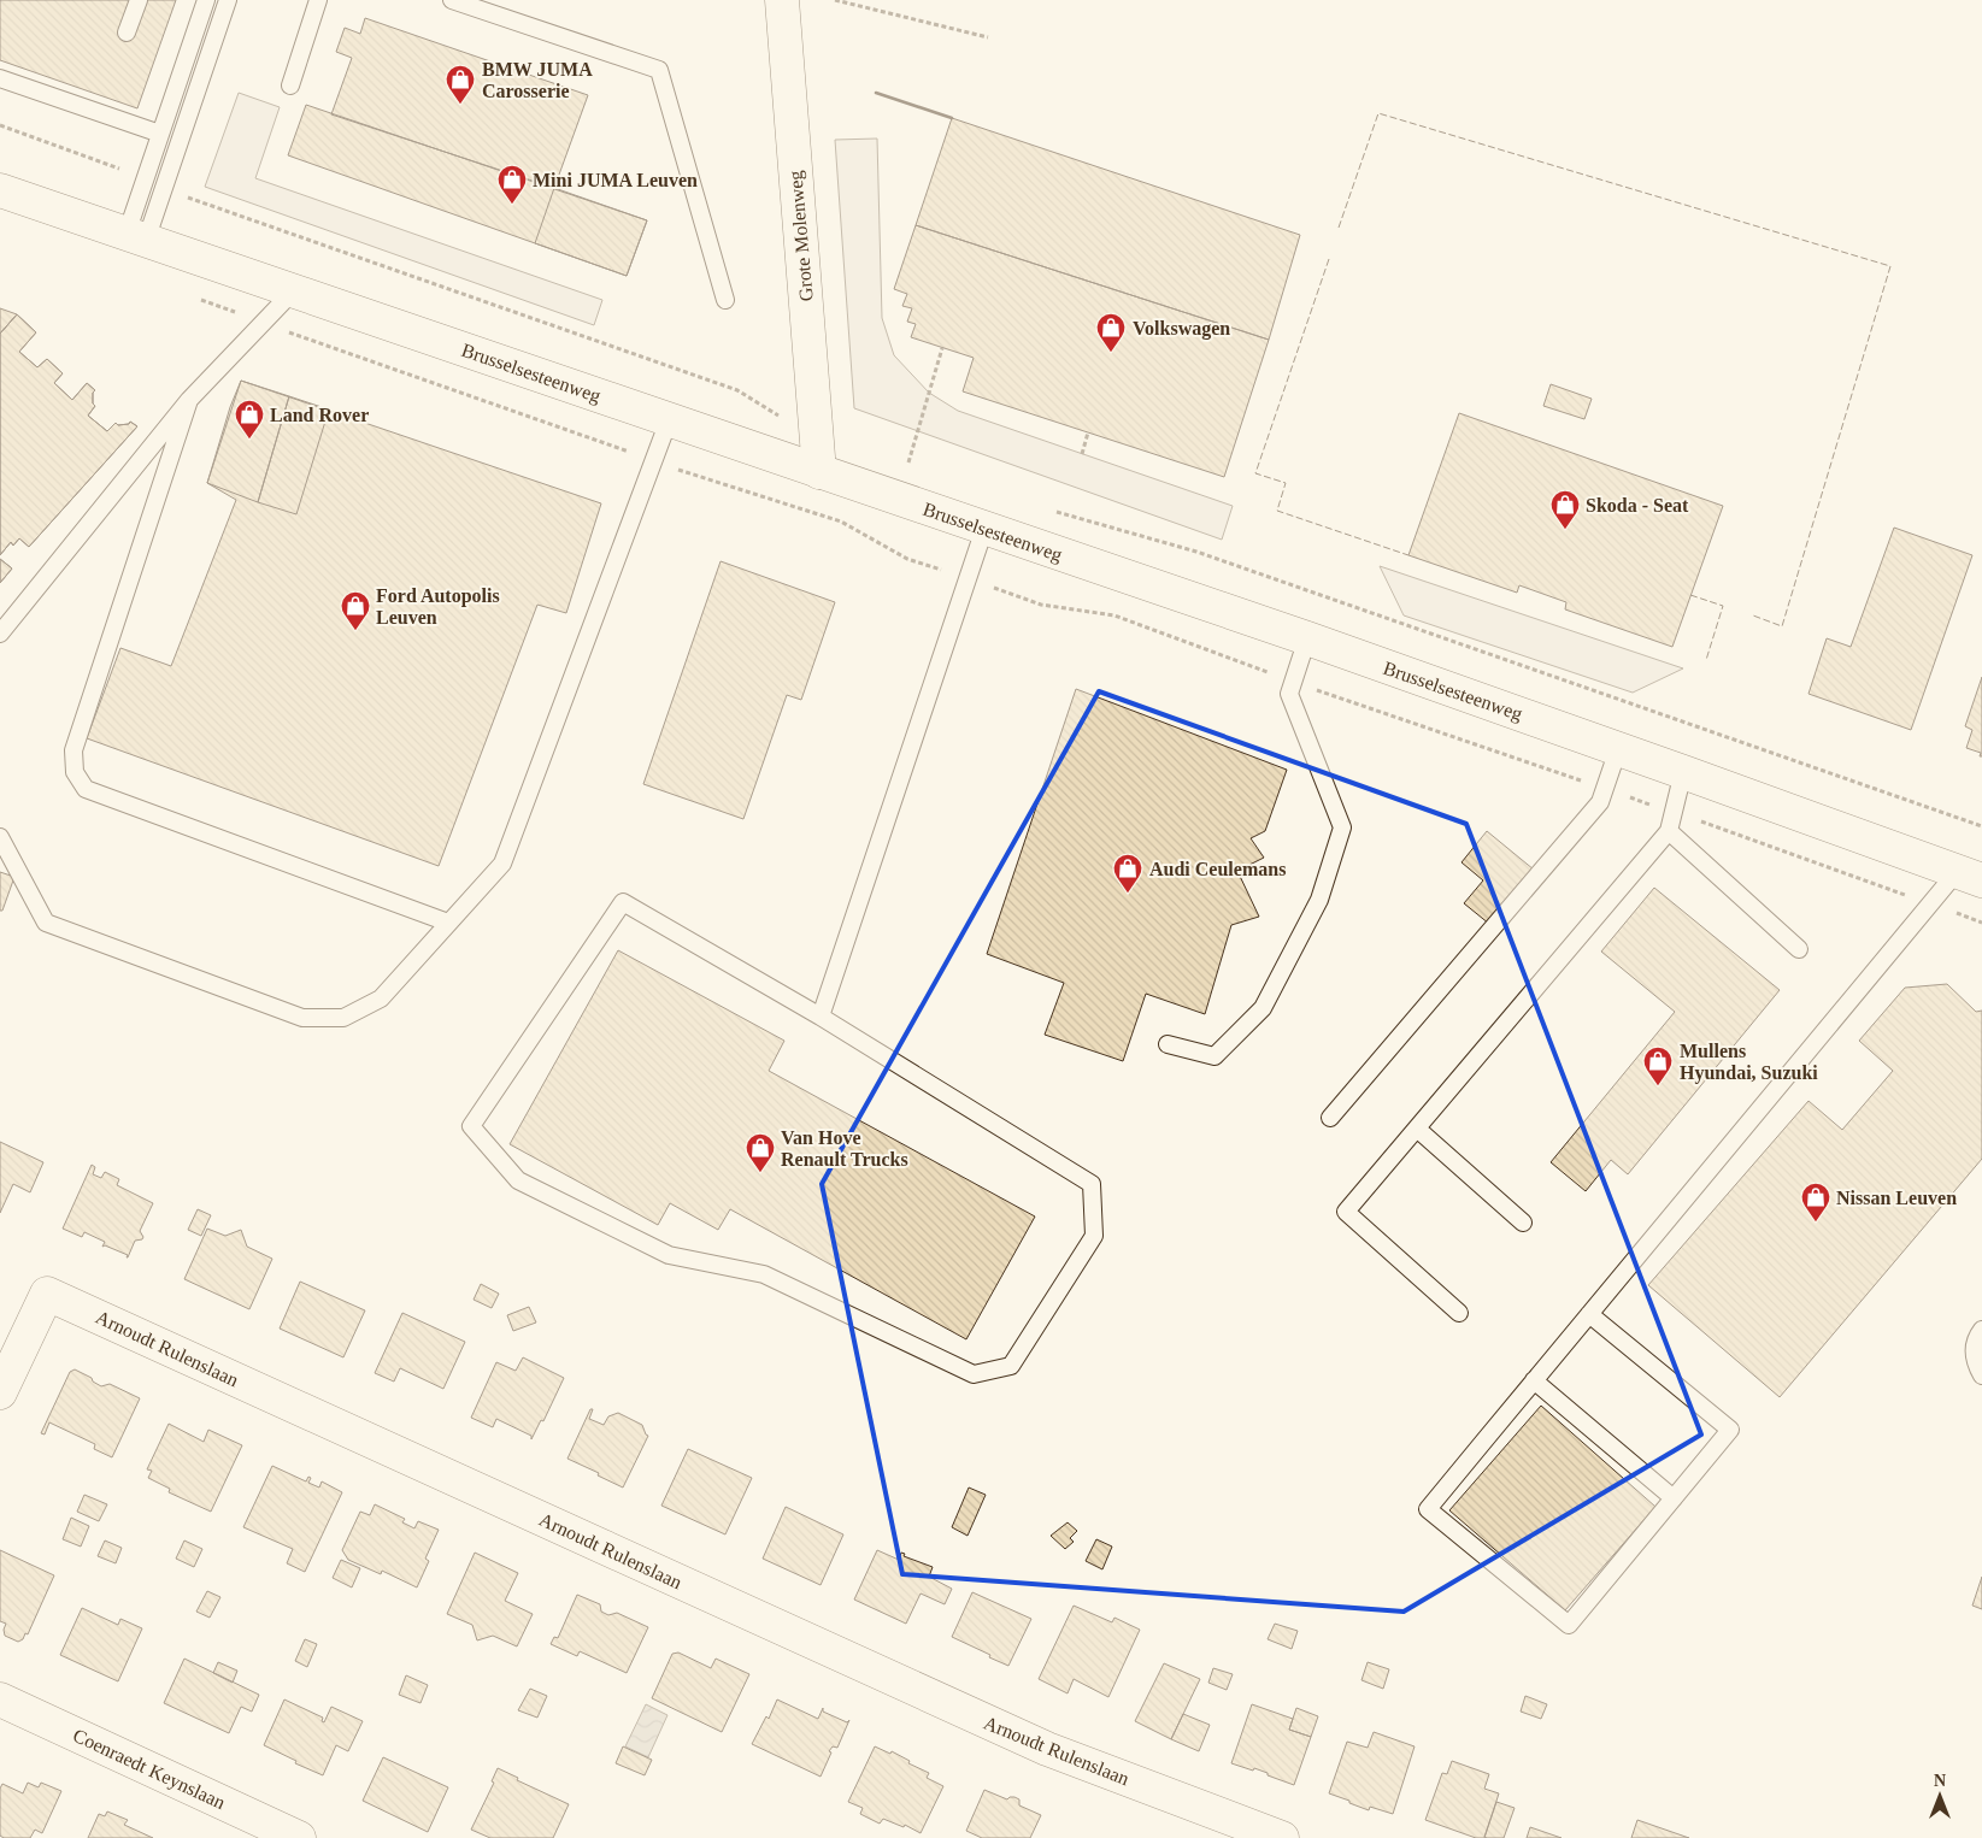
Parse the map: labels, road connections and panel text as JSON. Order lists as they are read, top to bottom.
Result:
{
  "streets": {
    "street": [
      "Grote Molenweg",
      "Brusselsesteenweg",
      "Arnoudt Rulenslaan",
      "Coenraedt Keynslaan"
    ]
  },
  "crossings": [
    ["Grote Molenweg", "Brusselsesteenweg"]
  ],
  "places": {
    "shop": [
      "BMW JUMA Carosserie",
      "Mini JUMA Leuven",
      "Volkswagen",
      "Land Rover",
      "Skoda - Seat",
      "Ford Autopolis Leuven",
      "Audi Ceulemans",
      "Mullens Hyundai, Suzuki",
      "Van Hove Renault Trucks",
      "Nissan Leuven"
    ]
  },
  "north": "top"
}
